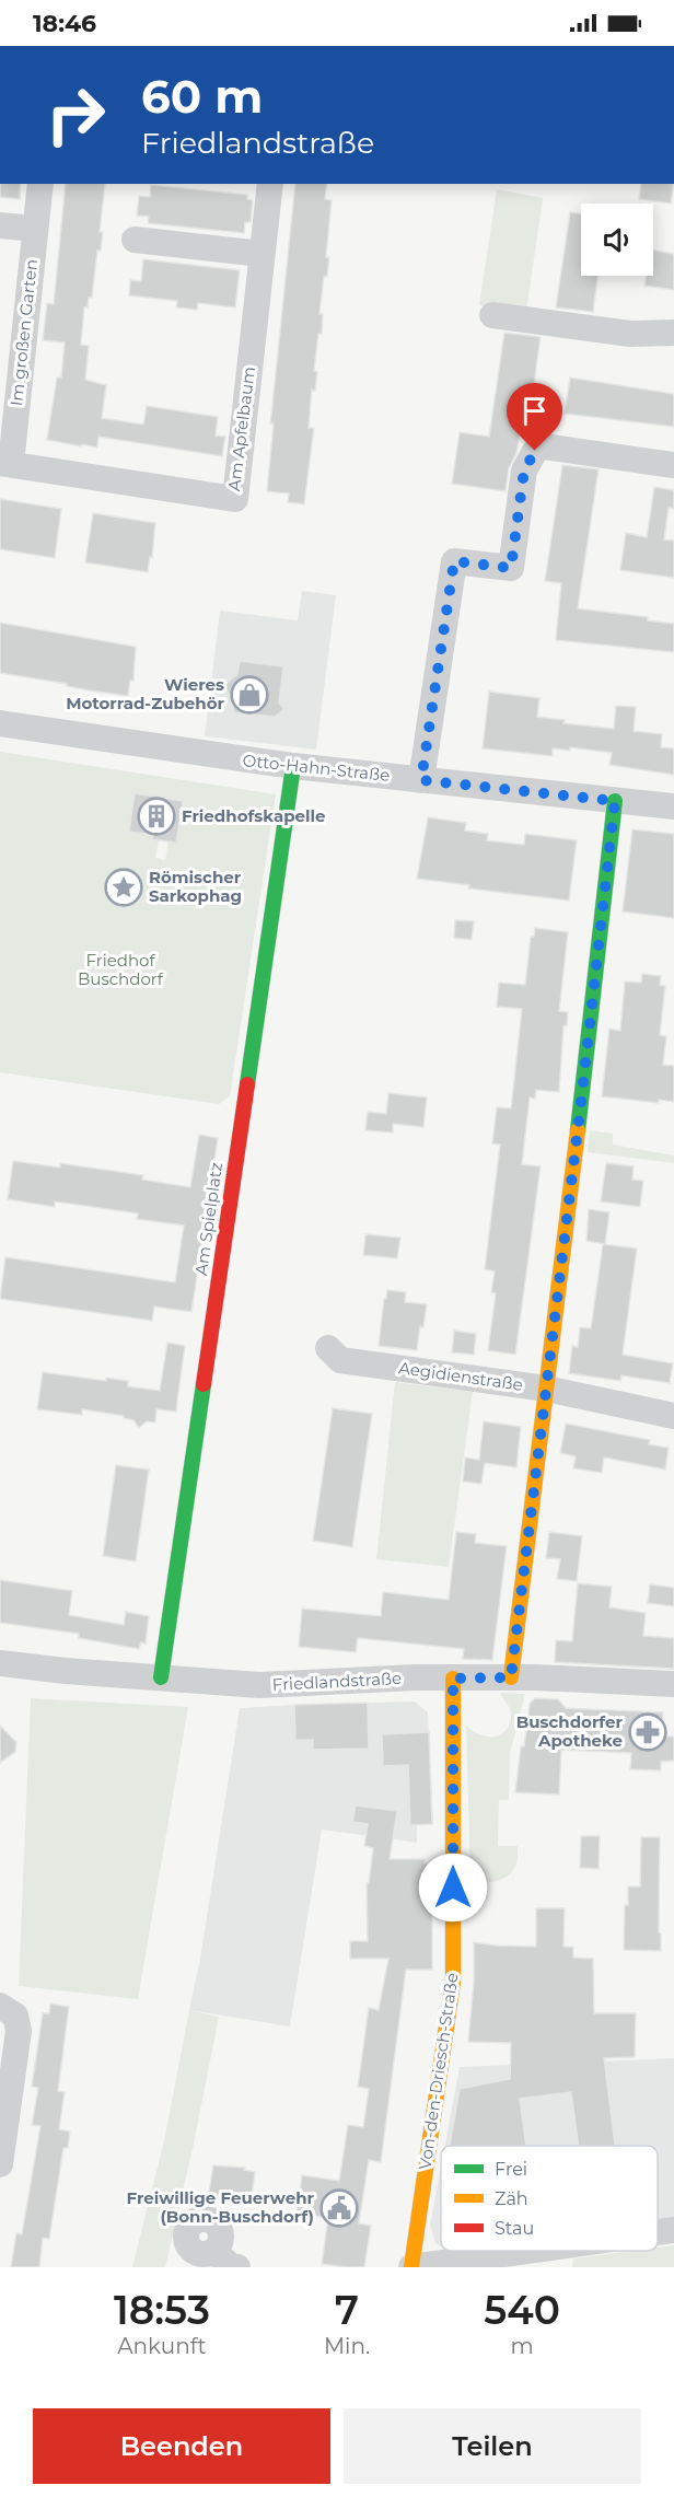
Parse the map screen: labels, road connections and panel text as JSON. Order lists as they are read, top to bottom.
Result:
{
  "streets": {
    "street": [
      "Im großen Garten",
      "Am Apfelbaum",
      "Otto-Hahn-Straße",
      "Am Spielplatz",
      "Aegidienstraße",
      "Friedlandstraße",
      "Von-den-Driesch-Straße"
    ]
  },
  "crossings": [
    ["Im großen Garten", "Am Apfelbaum"],
    ["Otto-Hahn-Straße", "Am Spielplatz"],
    ["Am Spielplatz", "Friedlandstraße"],
    ["Friedlandstraße", "Von-den-Driesch-Straße"]
  ],
  "parks": ["Friedhof Buschdorf"],
  "places": {
    "shop": ["Wieres Motorrad-Zubehör"],
    "building": ["Friedhofskapelle"],
    "place": ["Römischer Sarkophag"],
    "pharmacy": ["Buschdorfer Apotheke"],
    "public building": ["Freiwillige Feuerwehr (Bonn-Buschdorf)"]
  },
  "legend": ["Frei", "Zäh", "Stau"],
  "page": {
    "status": "18:46",
    "turn": ["60 m", "Friedlandstraße"],
    "eta": [
      "18:53",
      "Ankunft",
      "7",
      "Min.",
      "540",
      "m"
    ],
    "buttons": ["Beenden", "Teilen"]
  }
}
